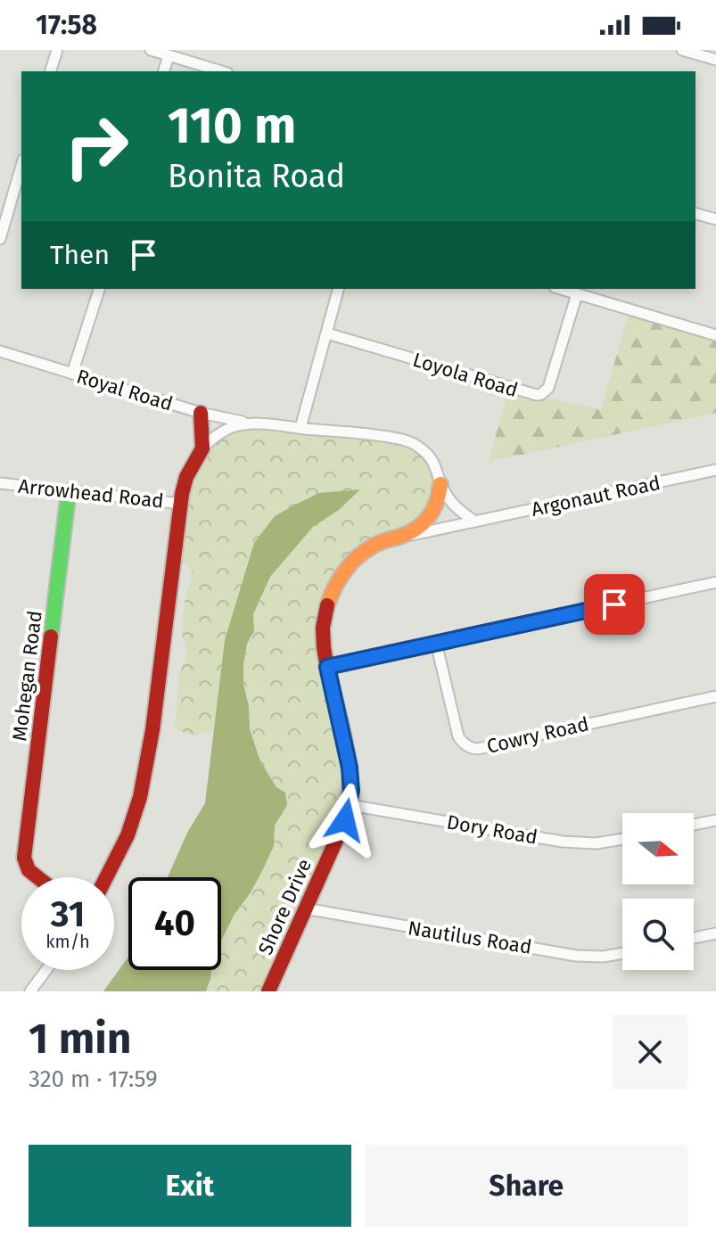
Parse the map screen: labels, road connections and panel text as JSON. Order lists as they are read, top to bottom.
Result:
{
  "streets": {
    "street": [
      "Loyola Road",
      "Royal Road",
      "Arrowhead Road",
      "Argonaut Road",
      "Mohegan Road",
      "Cowry Road",
      "Dory Road",
      "Shore Drive",
      "Nautilus Road"
    ]
  },
  "crossings": [
    ["Arrowhead Road", "Mohegan Road"],
    ["Argonaut Road", "Shore Drive"],
    ["Dory Road", "Shore Drive"],
    ["Shore Drive", "Nautilus Road"]
  ],
  "north": "right",
  "page": {
    "status": "17:58",
    "turn": ["110 m", "Bonita Road"],
    "then": "Then",
    "speed": "31 km/h",
    "limit": "40",
    "heading": ["1 min", "320 m · 17:59"],
    "buttons": ["Exit", "Share"]
  }
}
